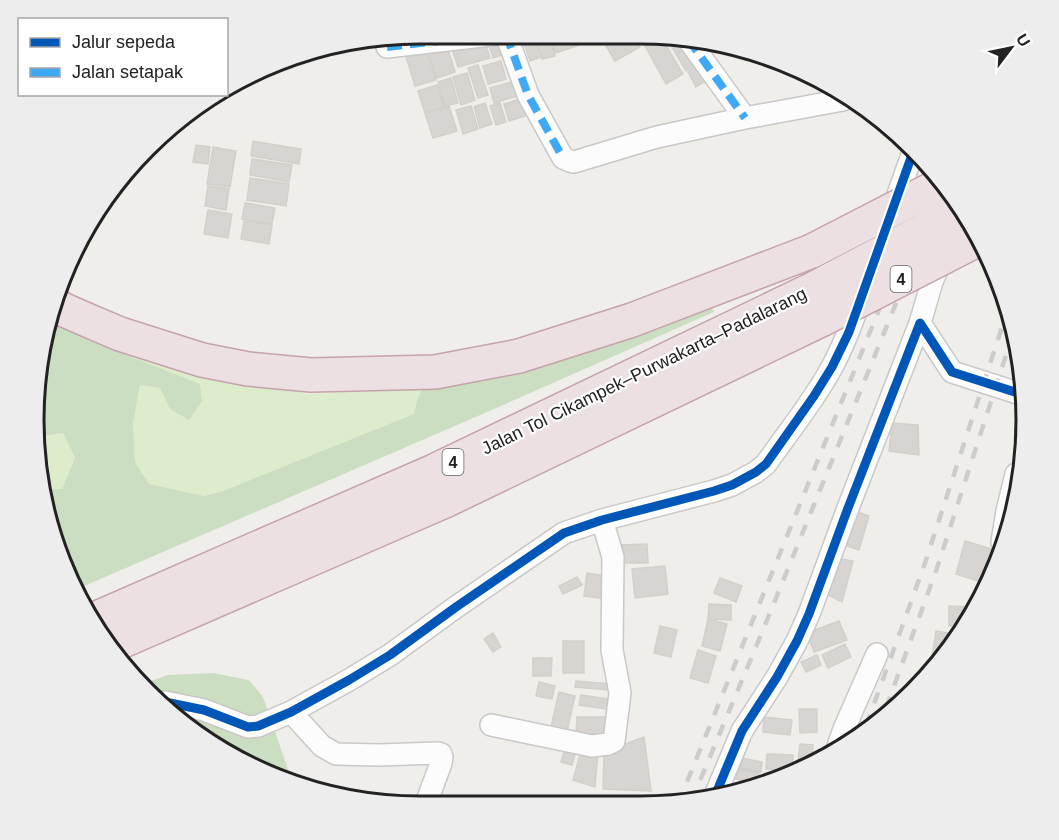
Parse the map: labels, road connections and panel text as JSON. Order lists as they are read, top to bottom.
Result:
{
  "streets": {
    "highway": ["4", "Jalan Tol Cikampek–Purwakarta–Padalarang"]
  },
  "legend": ["Jalur sepeda", "Jalan setapak"],
  "north": "top right"
}
